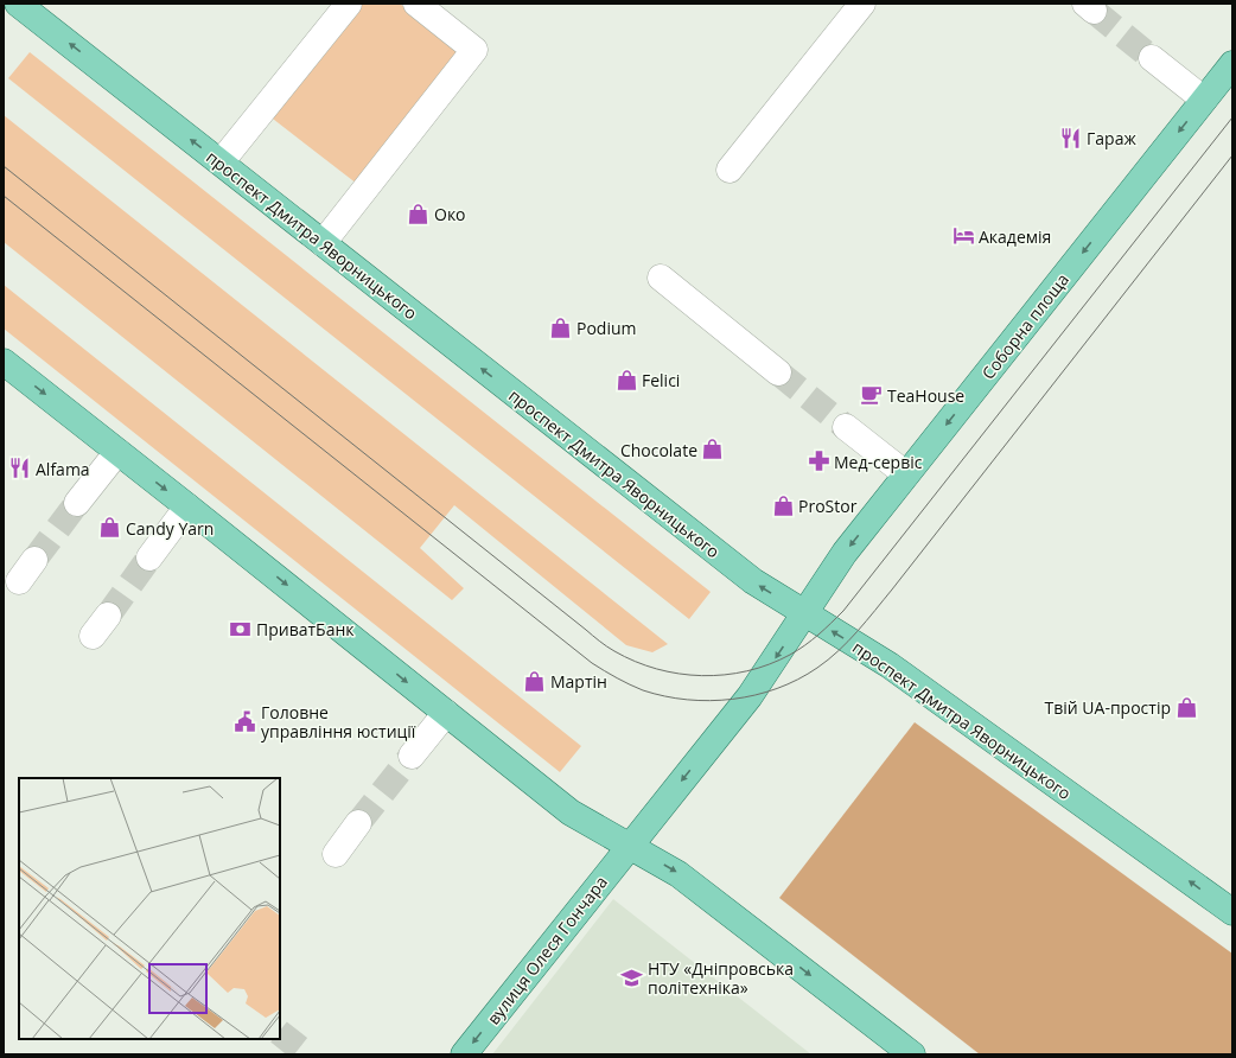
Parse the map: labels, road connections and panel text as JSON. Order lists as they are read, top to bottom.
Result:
{
  "streets": {
    "main road": ["проспект Дмитра Яворницького", "Соборна площа", "вулиця Олеся Гончара"]
  },
  "crossings": [
    ["проспект Дмитра Яворницького", "Соборна площа"],
    ["проспект Дмитра Яворницького", "вулиця Олеся Гончара"],
    ["Соборна площа", "вулиця Олеся Гончара"]
  ],
  "one_way": ["проспект Дмитра Яворницького", "Соборна площа", "вулиця Олеся Гончара"],
  "places": {
    "restaurant": ["Гараж", "Alfama"],
    "shop": [
      "Око",
      "Podium",
      "Felici",
      "Chocolate",
      "ProStor",
      "Candy Yarn",
      "Мартін",
      "Твій UA-простір"
    ],
    "hotel": ["Академія"],
    "cafe": ["TeaHouse"],
    "pharmacy": ["Мед-сервіс"],
    "bank": ["ПриватБанк"],
    "public building": ["Головне управління юстиції"],
    "school or university": ["НТУ «Дніпровська політехніка»"]
  }
}
